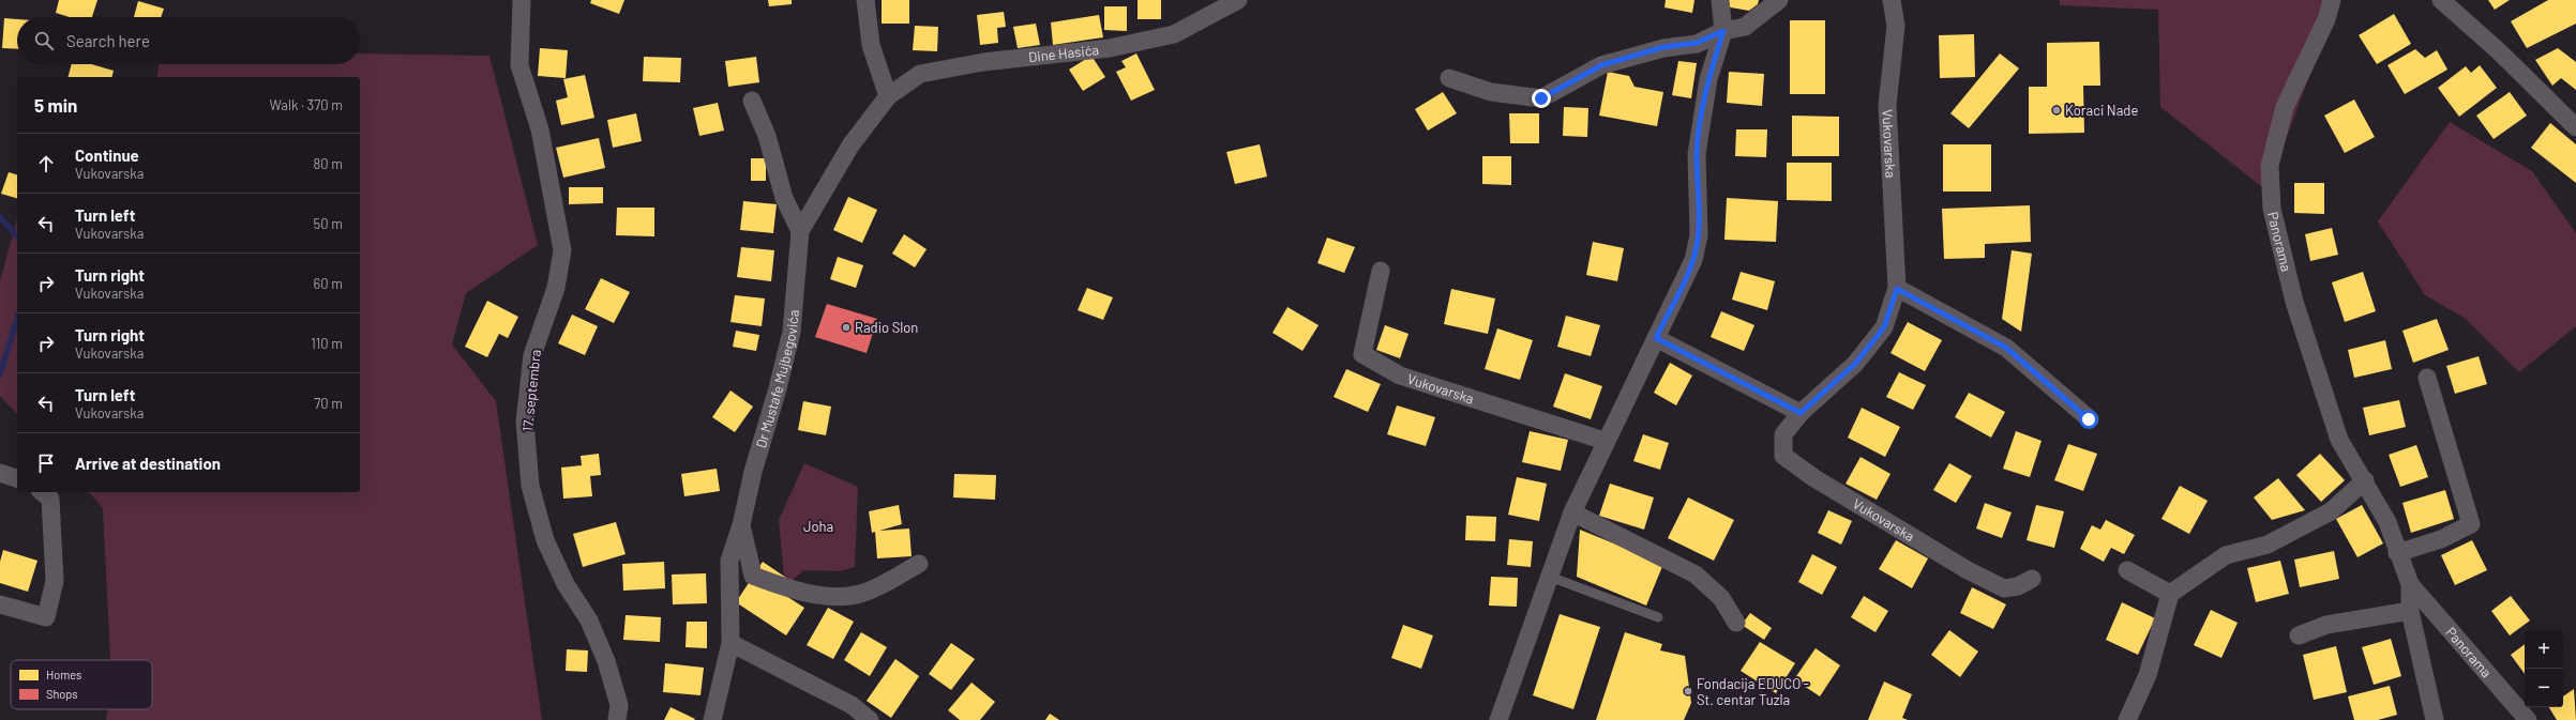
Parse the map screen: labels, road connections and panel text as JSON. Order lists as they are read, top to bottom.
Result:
{
  "streets": {
    "street": [
      "Dine Hasića",
      "Vukovarska",
      "Panorama",
      "Dr Mustafe Mujbegovića",
      "17. septembra"
    ]
  },
  "crossings": [
    ["Dine Hasića", "Dr Mustafe Mujbegovića"]
  ],
  "parks": ["Joha"],
  "places": ["Koraci Nade", "Radio Slon", "Fondacija EDUCO - St. centar Tuzla"],
  "legend": ["Homes", "Shops"],
  "page": {
    "search": "Search here",
    "heading": ["5 min", "Walk · 370 m"],
    "list": [
      ["Continue", "Vukovarska", "80 m"],
      ["Turn left", "Vukovarska", "50 m"],
      ["Turn right", "Vukovarska", "60 m"],
      ["Turn right", "Vukovarska", "110 m"],
      ["Turn left", "Vukovarska", "70 m"],
      "Arrive at destination"
    ],
    "map_buttons": ["+", "−"]
  }
}
